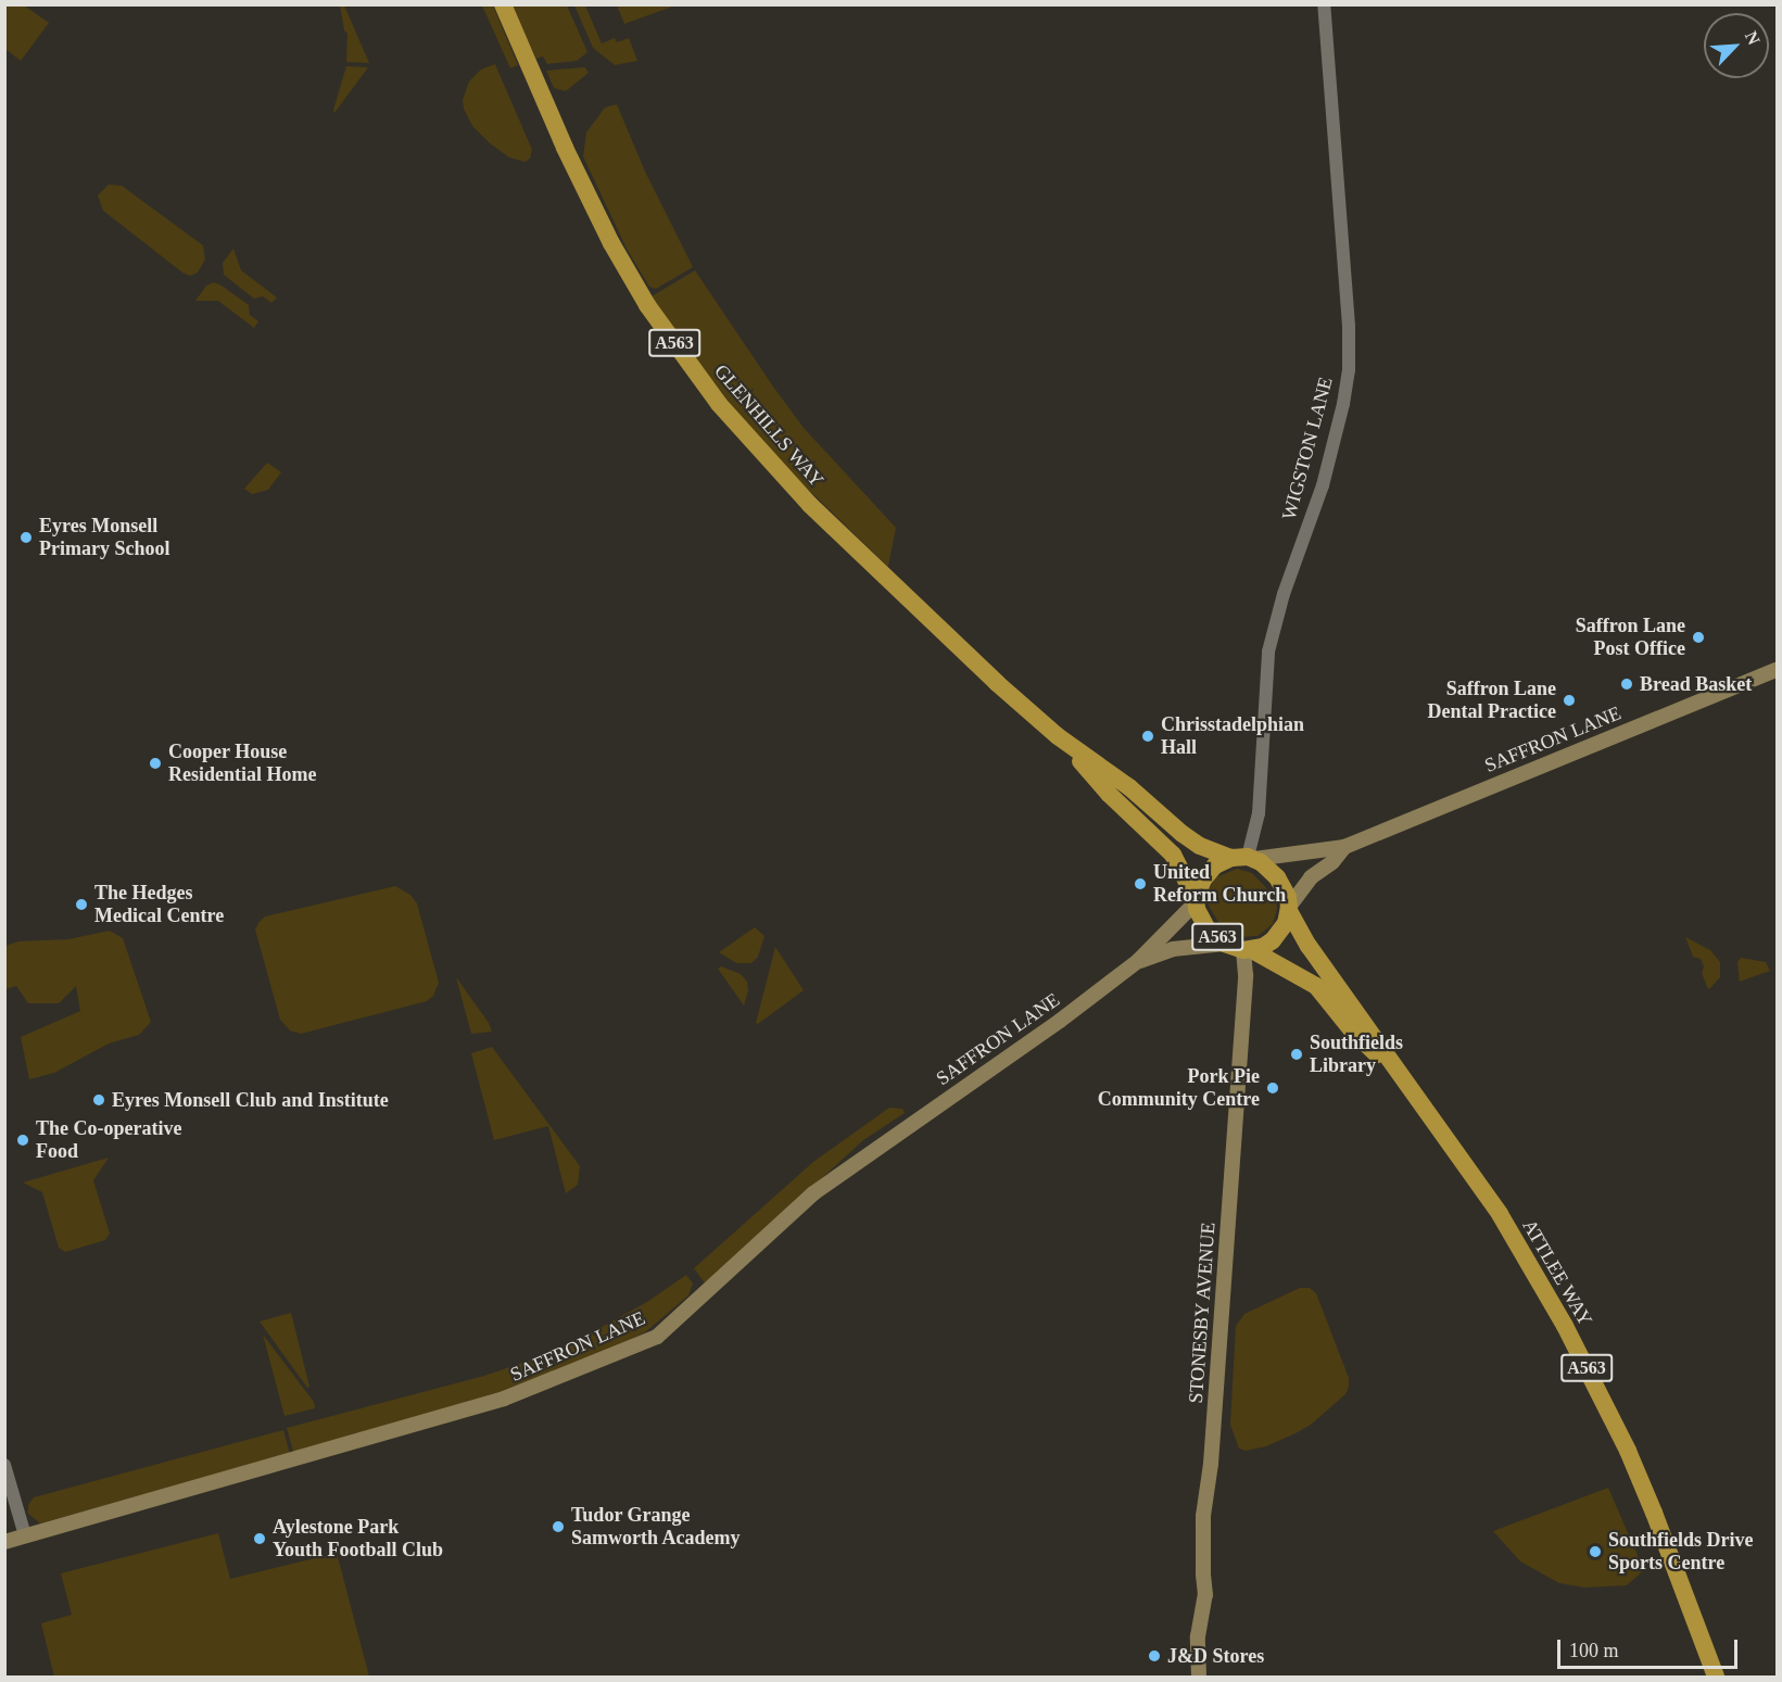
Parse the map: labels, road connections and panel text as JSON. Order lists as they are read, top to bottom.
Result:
{
  "streets": {
    "highway": ["A563", "GLENHILLS WAY", "ATTLEE WAY"],
    "main road": ["SAFFRON LANE", "STONESBY AVENUE"],
    "street": ["WIGSTON LANE"]
  },
  "crossings": [
    ["A563", "GLENHILLS WAY"],
    ["A563", "WIGSTON LANE"],
    ["A563", "SAFFRON LANE"],
    ["A563", "ATTLEE WAY"],
    ["A563", "STONESBY AVENUE"],
    ["GLENHILLS WAY", "WIGSTON LANE"],
    ["GLENHILLS WAY", "SAFFRON LANE"],
    ["GLENHILLS WAY", "ATTLEE WAY"],
    ["GLENHILLS WAY", "STONESBY AVENUE"],
    ["WIGSTON LANE", "SAFFRON LANE"],
    ["WIGSTON LANE", "ATTLEE WAY"],
    ["WIGSTON LANE", "STONESBY AVENUE"],
    ["SAFFRON LANE", "ATTLEE WAY"],
    ["SAFFRON LANE", "STONESBY AVENUE"],
    ["ATTLEE WAY", "STONESBY AVENUE"]
  ],
  "places": [
    "Eyres Monsell Primary School",
    "Saffron Lane Post Office",
    "Bread Basket",
    "Saffron Lane Dental Practice",
    "Chrisstadelphian Hall",
    "Cooper House Residential Home",
    "United Reform Church",
    "The Hedges Medical Centre",
    "Southfields Library",
    "Pork Pie Community Centre",
    "Eyres Monsell Club and Institute",
    "The Co-operative Food",
    "Tudor Grange Samworth Academy",
    "Aylestone Park Youth Football Club",
    "Southfields Drive Sports Centre",
    "J&D Stores"
  ],
  "scale_bar": "100 m",
  "north": "top right"
}
